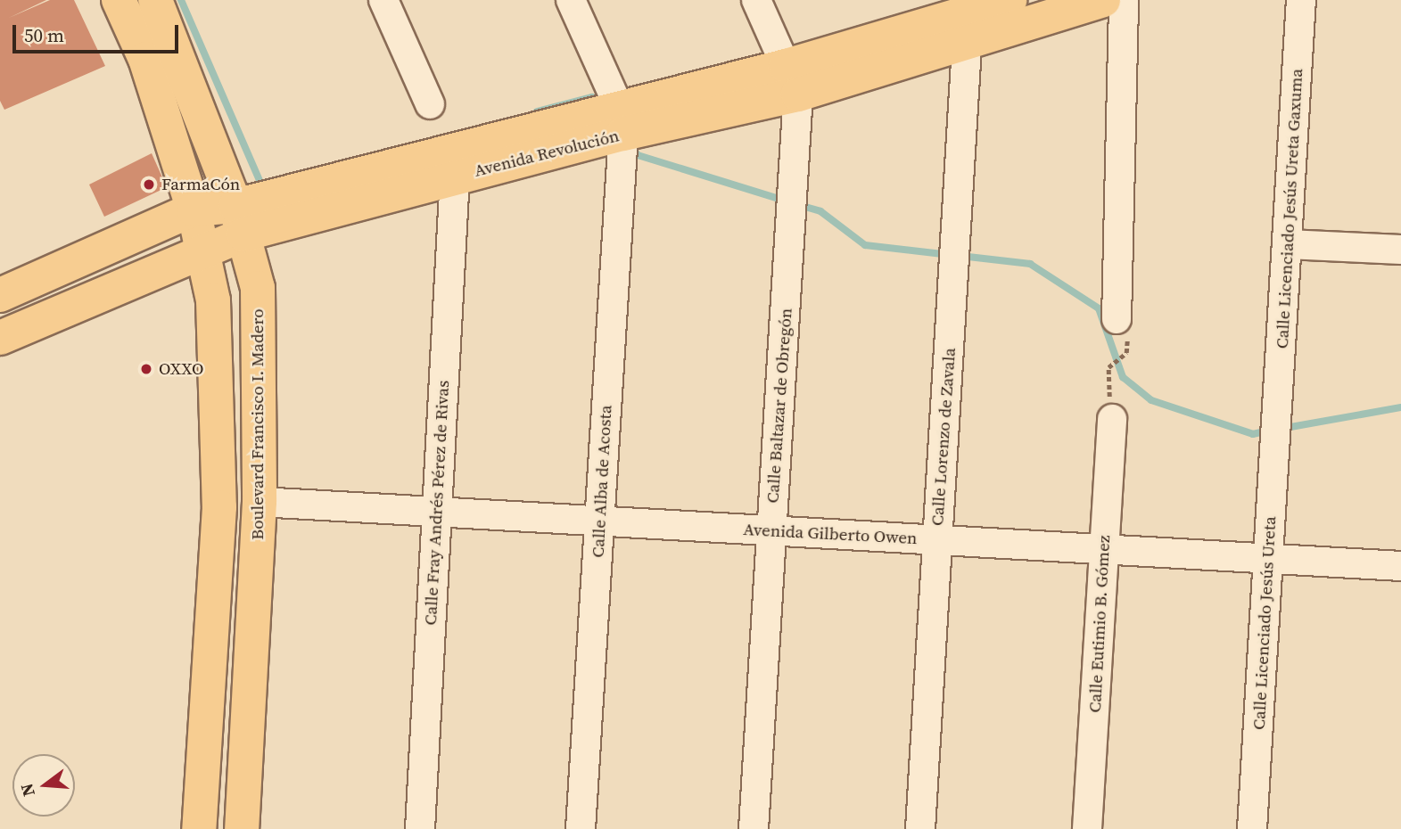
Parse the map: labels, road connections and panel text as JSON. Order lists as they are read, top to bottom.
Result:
{
  "streets": {
    "main road": ["Avenida Revolución", "Boulevard Francisco I. Madero"],
    "street": [
      "Calle Licenciado Jesús Ureta Gaxuma",
      "Calle Baltazar de Obregón",
      "Calle Lorenzo de Zavala",
      "Calle Alba de Acosta",
      "Calle Fray Andrés Pérez de Rivas",
      "Avenida Gilberto Owen",
      "Calle Licenciado Jesús Ureta",
      "Calle Eutimio B. Gómez"
    ]
  },
  "crossings": [
    ["Avenida Revolución", "Calle Baltazar de Obregón"],
    ["Avenida Revolución", "Boulevard Francisco I. Madero"],
    ["Avenida Revolución", "Calle Lorenzo de Zavala"],
    ["Avenida Revolución", "Calle Alba de Acosta"],
    ["Avenida Revolución", "Calle Fray Andrés Pérez de Rivas"],
    ["Calle Licenciado Jesús Ureta Gaxuma", "Calle Licenciado Jesús Ureta"],
    ["Calle Baltazar de Obregón", "Avenida Gilberto Owen"],
    ["Boulevard Francisco I. Madero", "Avenida Gilberto Owen"],
    ["Calle Lorenzo de Zavala", "Avenida Gilberto Owen"],
    ["Calle Alba de Acosta", "Avenida Gilberto Owen"],
    ["Calle Fray Andrés Pérez de Rivas", "Avenida Gilberto Owen"],
    ["Avenida Gilberto Owen", "Calle Licenciado Jesús Ureta"],
    ["Avenida Gilberto Owen", "Calle Eutimio B. Gómez"]
  ],
  "places": ["FarmaCón", "OXXO"],
  "scale_bar": "50 m",
  "north": "left"
}
